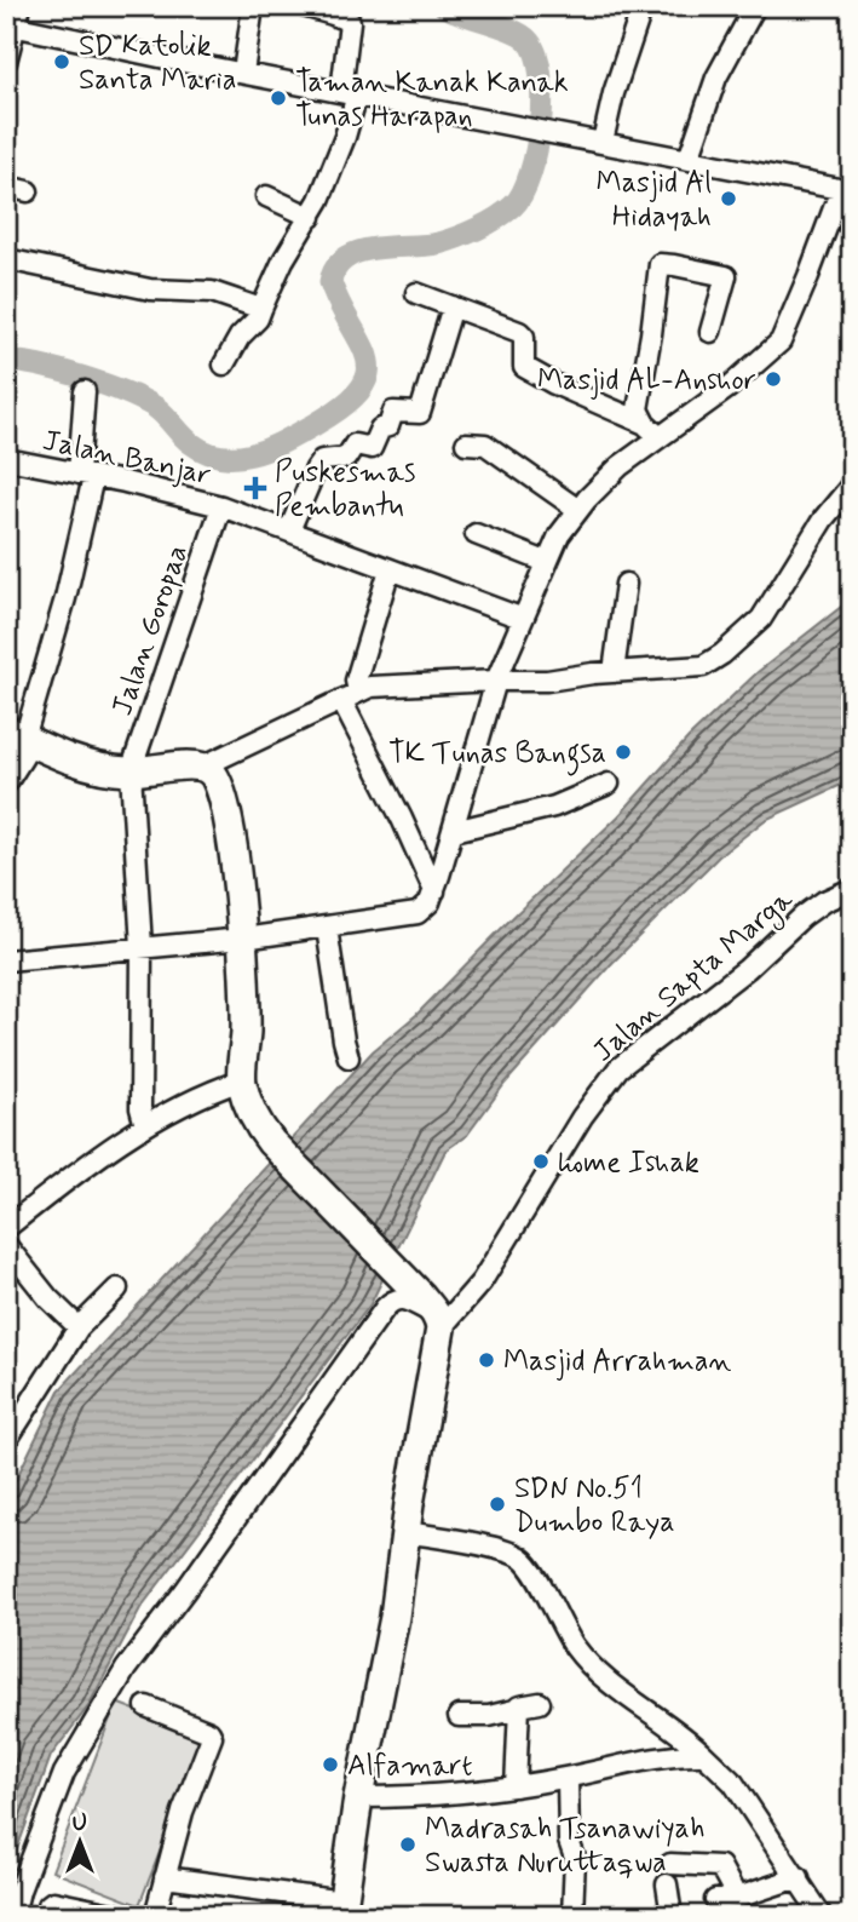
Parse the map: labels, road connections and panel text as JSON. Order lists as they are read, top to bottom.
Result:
{
  "streets": {
    "street": ["Jalan Banjar", "Jalan Goropaa", "Jalan Sapta Marga"]
  },
  "crossings": [
    ["Jalan Banjar", "Jalan Goropaa"]
  ],
  "places": {
    "other": [
      "SD Katolik Santa Maria",
      "Taman Kanak Kanak Tunas Harapan",
      "Masjid Al Hidayah",
      "Masjid AL-Anshor",
      "TK Tunas Bangsa",
      "home Ishak",
      "Masjid Arrahman",
      "SDN No.51 Dumbo Raya",
      "Alfamart",
      "Madrasah Tsanawiyah Swasta Nuruttaqwa"
    ],
    "health": ["Puskesmas Pembantu"]
  },
  "north": "top"
}
